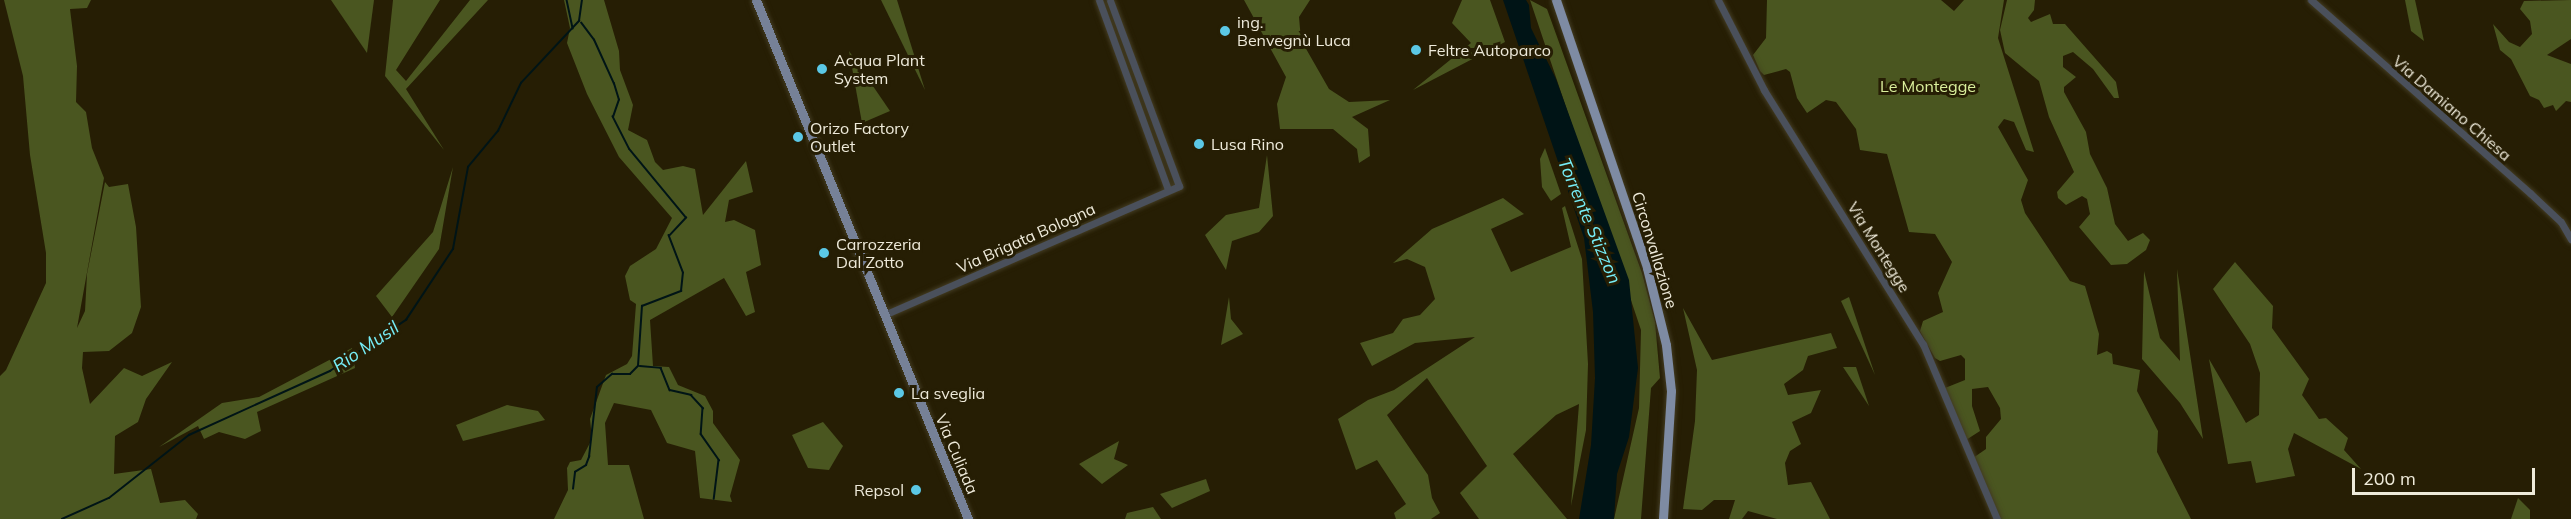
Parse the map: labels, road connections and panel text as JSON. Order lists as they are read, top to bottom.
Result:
{
  "streets": {
    "highway": ["Circonvallazione"],
    "main road": ["Via Culiada"],
    "street": ["Via Damiano Chiesa", "Via Brigata Bologna", "Via Montegge"]
  },
  "crossings": [
    ["Via Brigata Bologna", "Via Culiada"]
  ],
  "water": ["Torrente Stizzon", "Rio Musil"],
  "parks": ["Le Montegge"],
  "places": [
    "ing. Benvegnù Luca",
    "Feltre Autoparco",
    "Acqua Plant System",
    "Orizo Factory Outlet",
    "Lusa Rino",
    "Carrozzeria Dal Zotto",
    "La sveglia",
    "Repsol"
  ],
  "scale_bar": "200 m"
}
